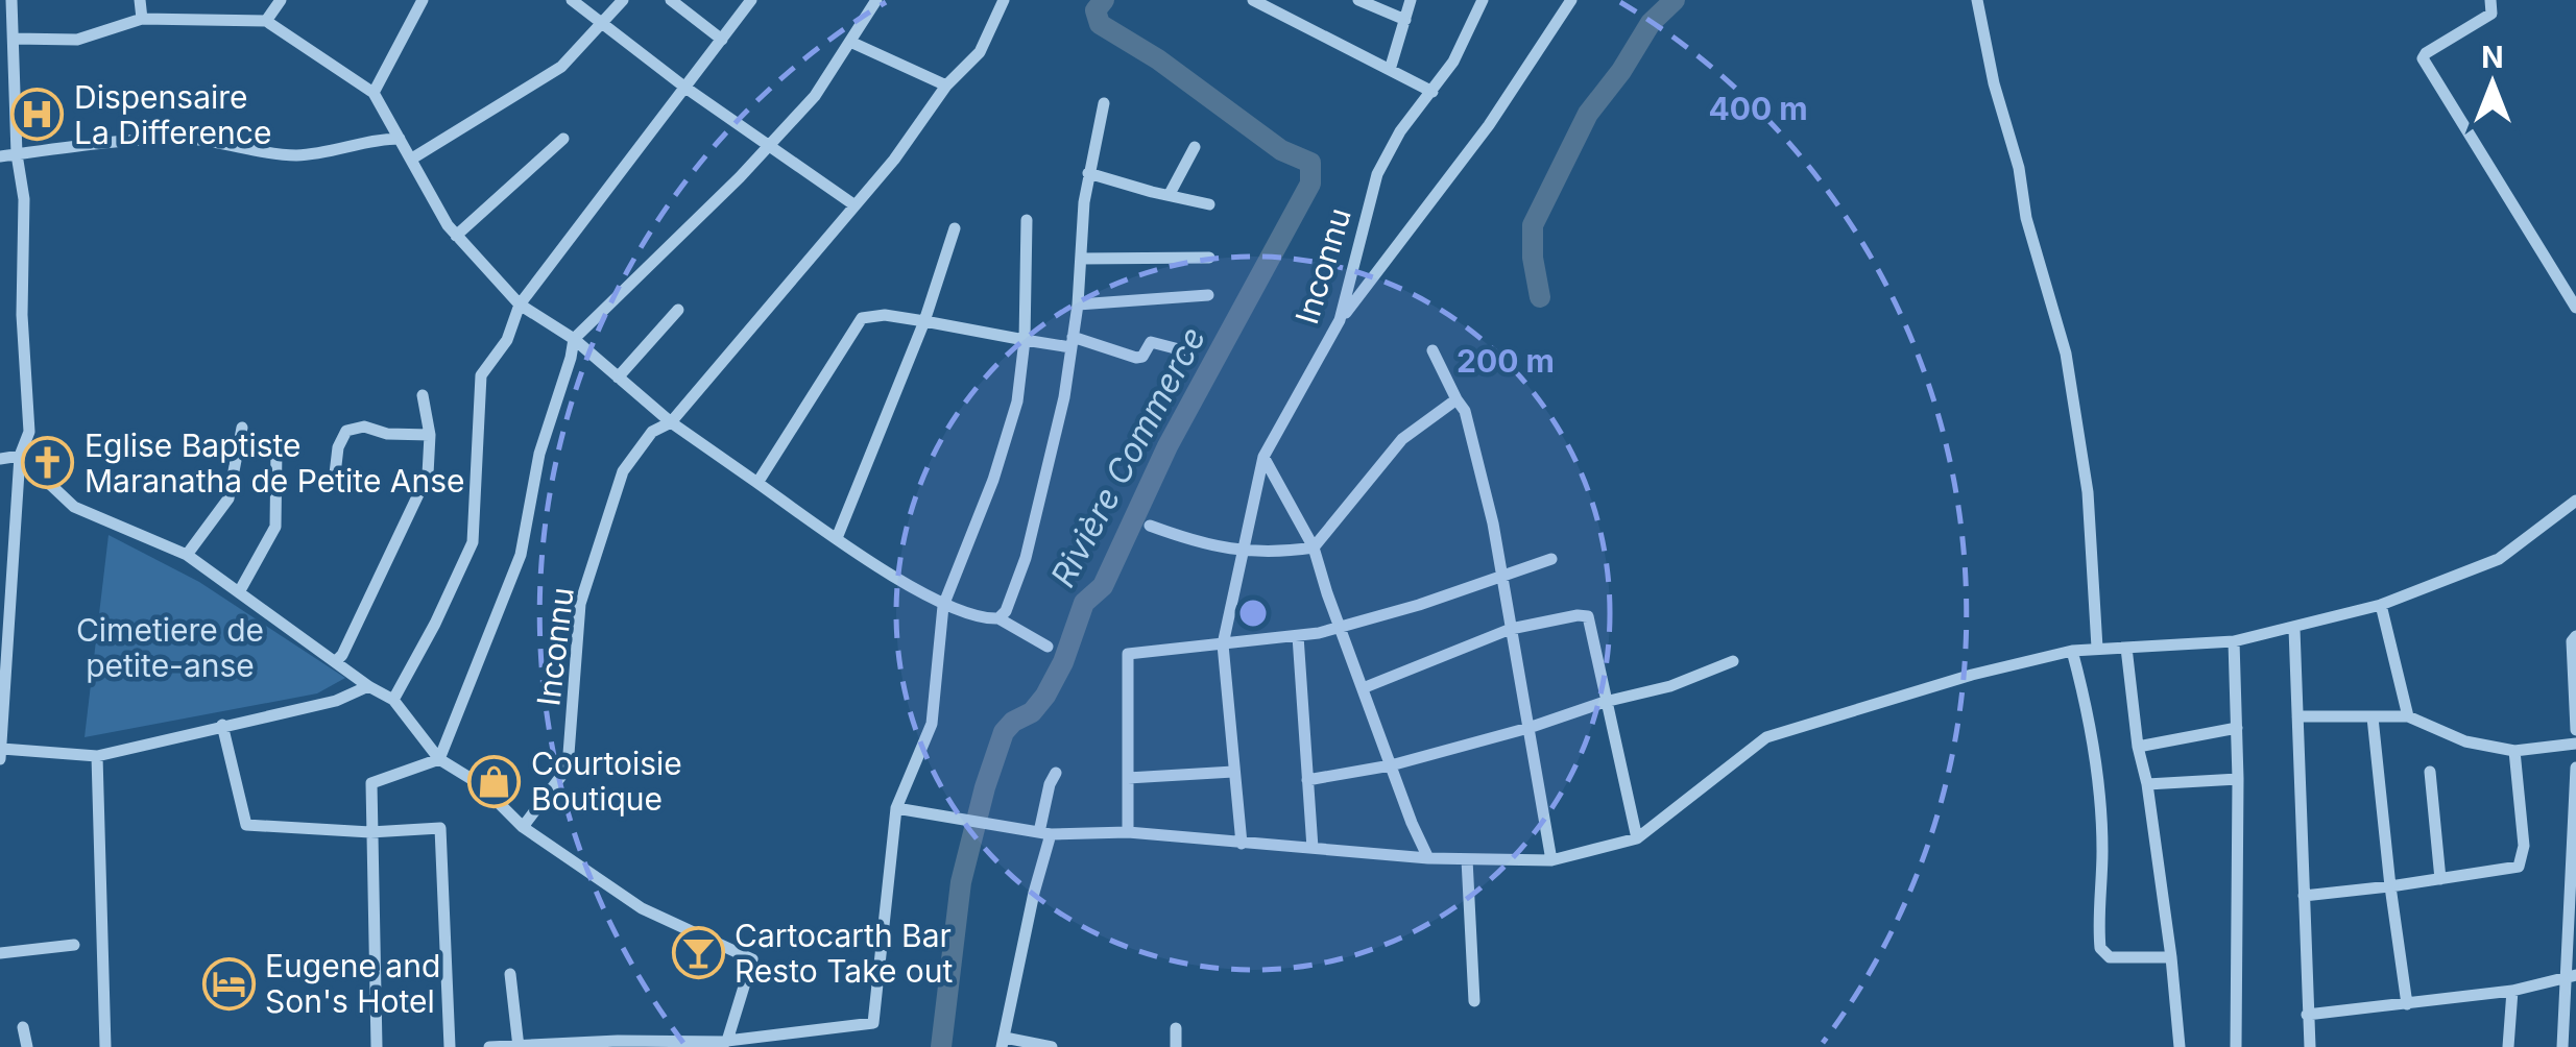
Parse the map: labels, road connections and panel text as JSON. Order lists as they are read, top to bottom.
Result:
{
  "streets": {
    "street": ["Inconnu"]
  },
  "water": ["Rivière Commerce"],
  "parks": ["Cimetiere de petite-anse"],
  "places": {
    "hospital": ["Dispensaire La Difference"],
    "church": ["Eglise Baptiste Maranatha de Petite Anse"],
    "shop": ["Courtoisie Boutique"],
    "bar": ["Cartocarth Bar Resto Take out"],
    "hotel": ["Eugene and Son's Hotel"]
  },
  "north": "top",
  "rings": ["400 m", "200 m"]
}
